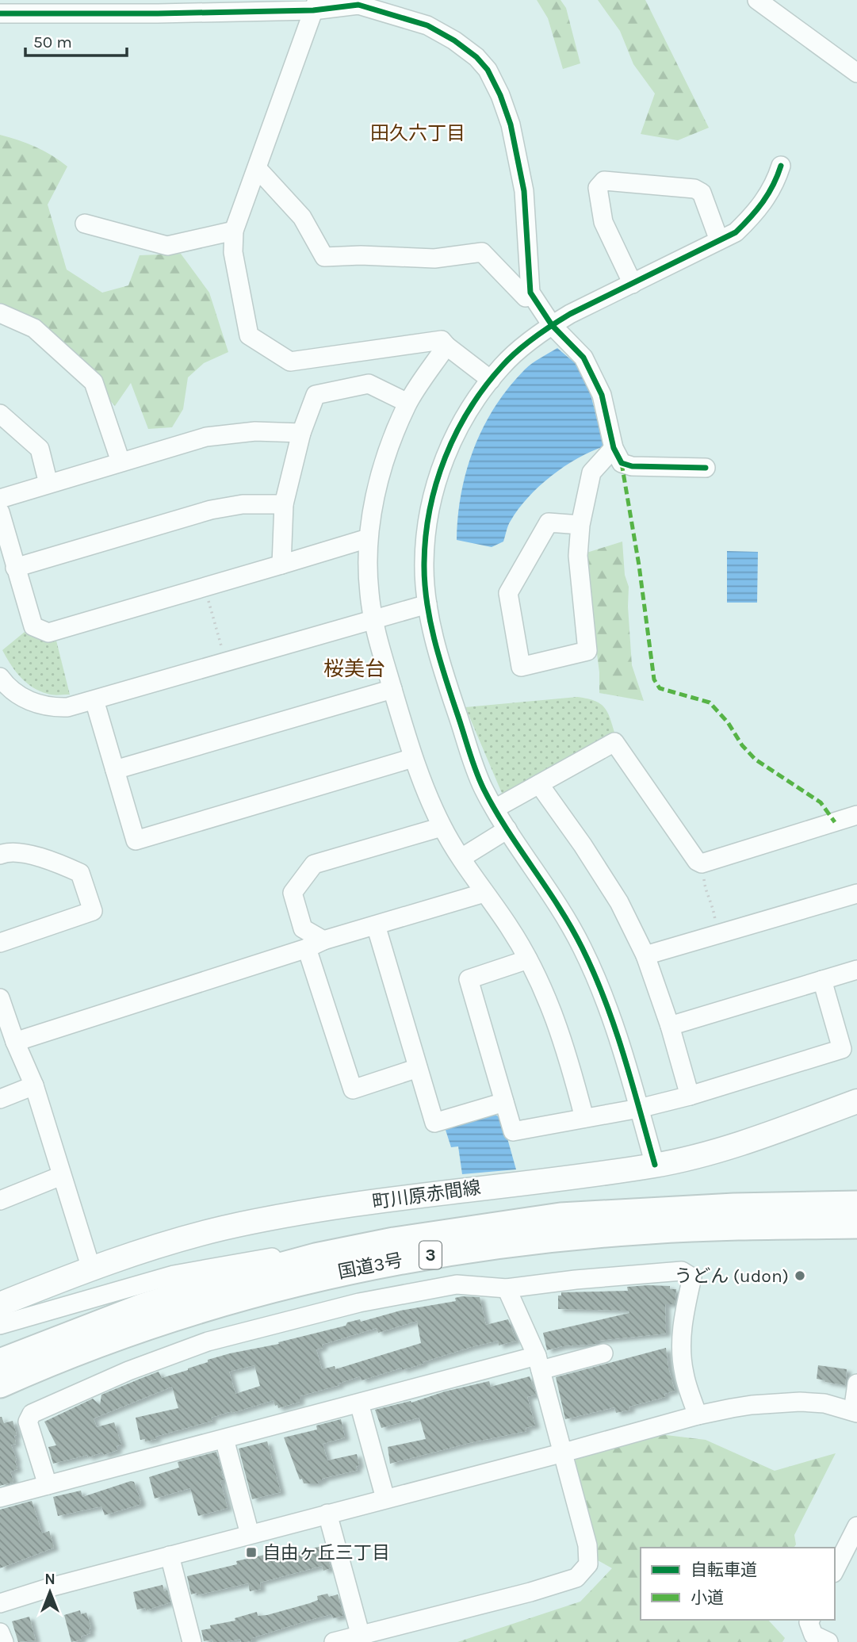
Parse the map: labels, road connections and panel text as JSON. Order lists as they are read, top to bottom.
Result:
{
  "streets": {
    "highway": ["3", "国道3号"],
    "main road": ["町川原赤間線"]
  },
  "districts": ["田久六丁目", "桜美台"],
  "places": {
    "other": ["うどん (udon)"],
    "transit": ["自由ヶ丘三丁目"]
  },
  "legend": ["自転車道", "小道"],
  "scale_bar": "50 m",
  "north": "top"
}
